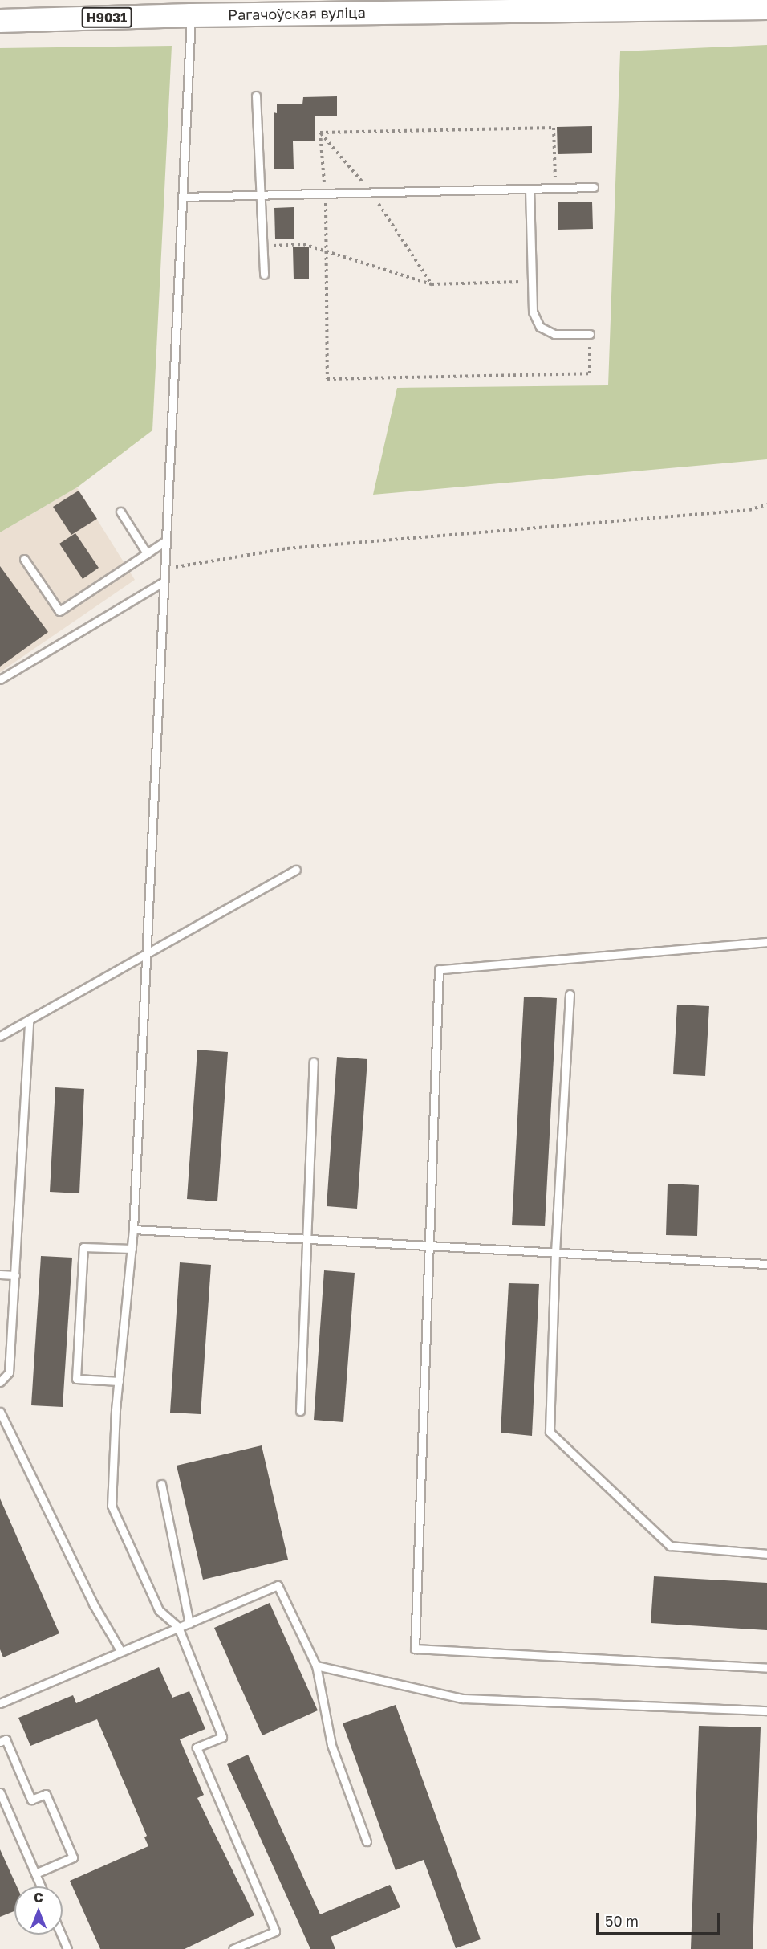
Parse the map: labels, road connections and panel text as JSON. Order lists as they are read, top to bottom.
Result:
{
  "streets": {
    "main road": ["Рагачоўская вуліца", "Н9031"]
  },
  "scale_bar": "50 m",
  "north": "top"
}
